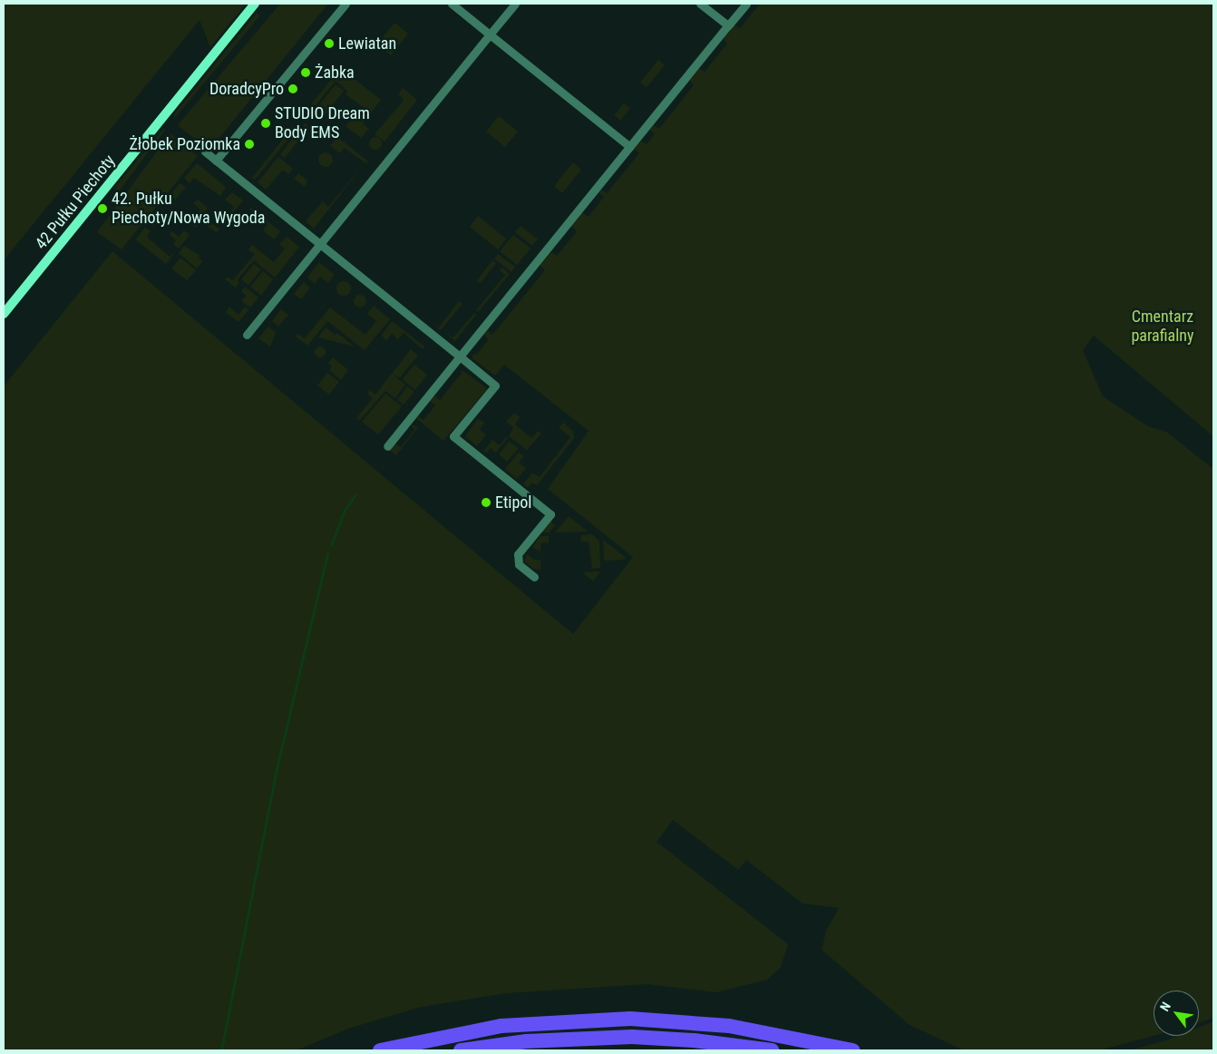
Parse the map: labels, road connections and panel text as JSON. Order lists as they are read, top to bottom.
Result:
{
  "streets": {
    "street": ["42 Pułku Piechoty"]
  },
  "parks": ["Cmentarz parafialny"],
  "places": [
    "Lewiatan",
    "Żabka",
    "DoradcyPro",
    "STUDIO Dream Body EMS",
    "Żłobek Poziomka",
    "42. Pułku Piechoty/Nowa Wygoda",
    "Etipol"
  ],
  "north": "top left"
}
